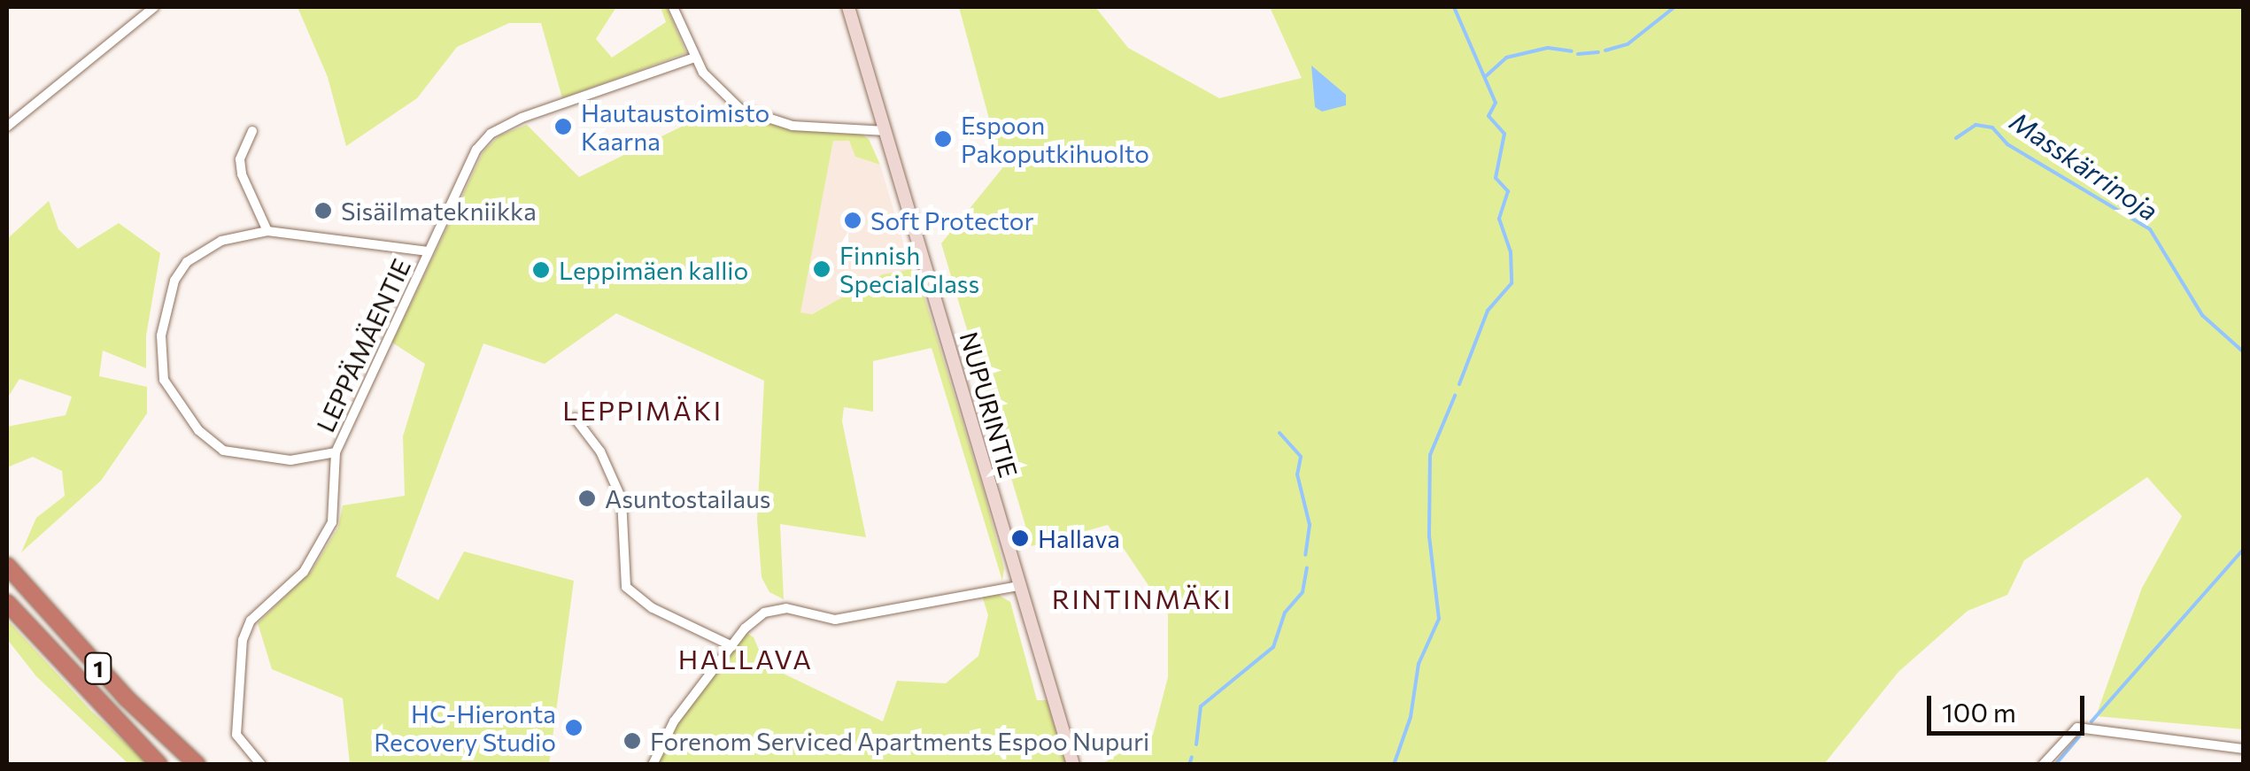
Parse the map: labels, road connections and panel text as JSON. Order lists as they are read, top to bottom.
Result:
{
  "streets": {
    "highway": ["1"],
    "main road": ["NUPURINTIE"],
    "street": ["LEPPÄMÄENTIE"]
  },
  "districts": ["LEPPIMÄKI", "RINTINMÄKI", "HALLAVA"],
  "water": ["Masskärrinoja"],
  "places": [
    "Hautaustoimisto Kaarna",
    "Espoon Pakoputkihuolto",
    "Sisäilmatekniikka",
    "Soft Protector",
    "Finnish SpecialGlass",
    "Leppimäen kallio",
    "Asuntostailaus",
    "Hallava",
    "HC-Hieronta Recovery Studio",
    "Forenom Serviced Apartments Espoo Nupuri"
  ],
  "scale_bar": "100 m"
}
